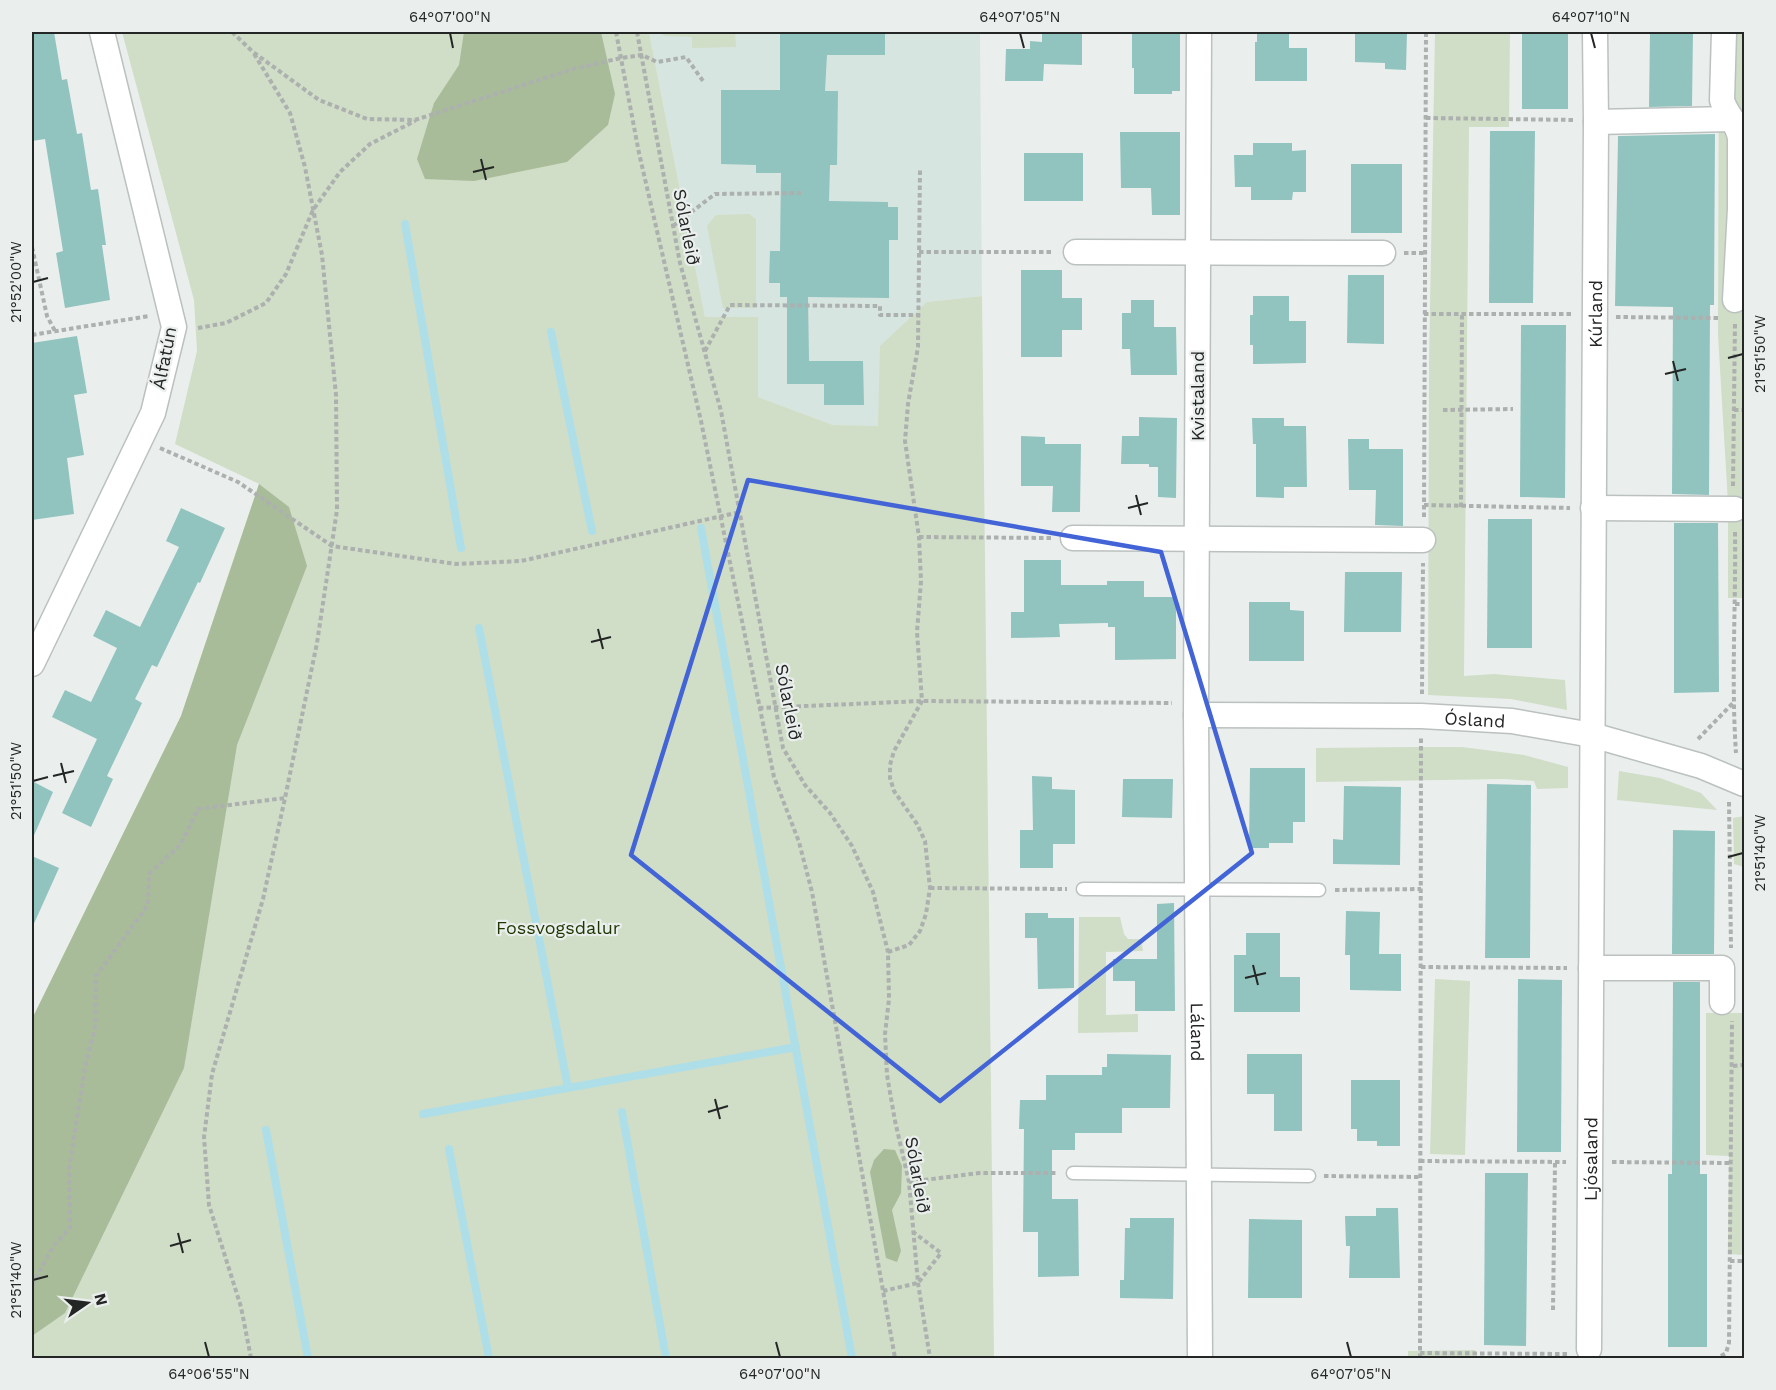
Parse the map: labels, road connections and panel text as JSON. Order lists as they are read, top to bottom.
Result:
{
  "streets": {
    "street": [
      "Kúrland",
      "Álfatún",
      "Kvistaland",
      "Ósland",
      "Láland",
      "Ljósaland"
    ],
    "path": ["Sólarleið"]
  },
  "crossings": [
    ["Kúrland", "Ósland"],
    ["Kúrland", "Ljósaland"],
    ["Kvistaland", "Ósland"],
    ["Kvistaland", "Láland"],
    ["Ósland", "Láland"],
    ["Ósland", "Ljósaland"]
  ],
  "parks": ["Fossvogsdalur"],
  "north": "right",
  "coordinates": [
    "64°07'00\"N",
    "64°07'05\"N",
    "64°07'10\"N",
    "21°52'00\"W",
    "21°51'50\"W",
    "21°51'40\"W",
    "64°06'55\"N"
  ]
}
